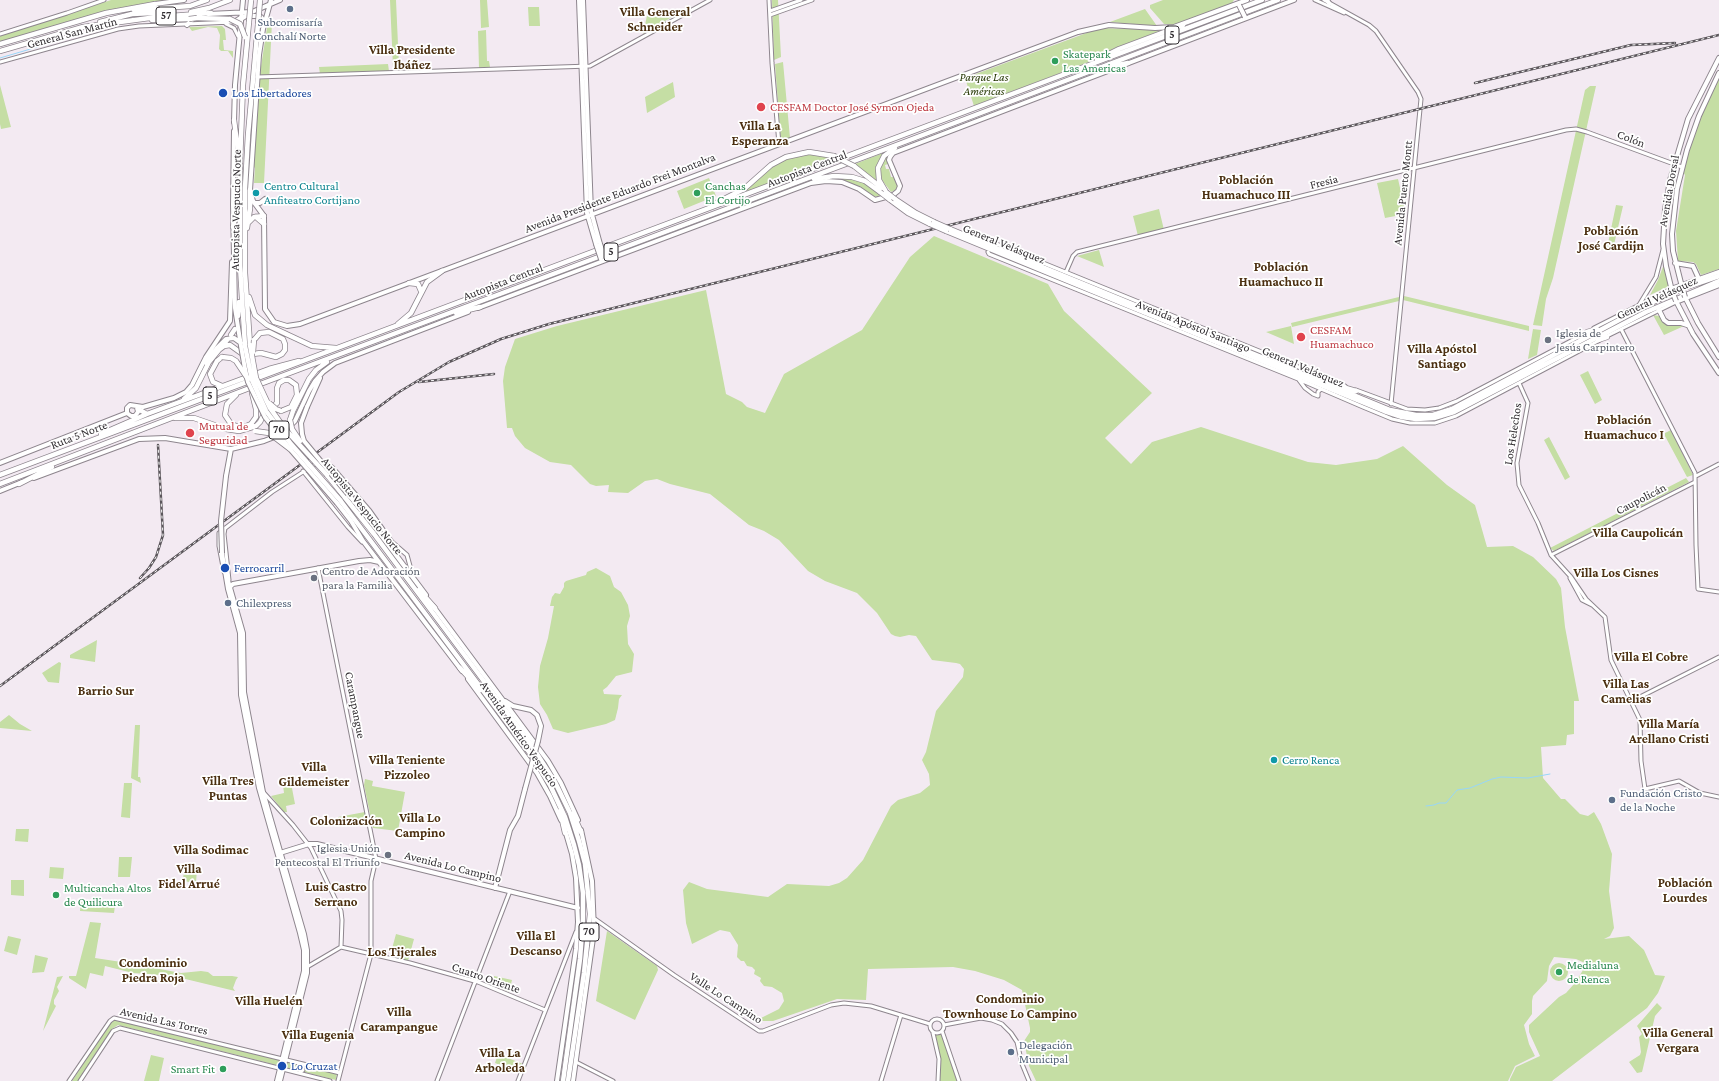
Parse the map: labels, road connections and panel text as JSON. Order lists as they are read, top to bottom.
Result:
{
  "streets": {
    "highway": [
      "57",
      "5",
      "Autopista Central",
      "Autopista Vespucio Norte",
      "General Velásquez",
      "70",
      "Ruta 5 Norte"
    ],
    "main road": [
      "Avenida Dorsal",
      "Avenida Presidente Eduardo Frei Montalva",
      "Avenida Apóstol Santiago",
      "Avenida Américo Vespucio",
      "Avenida Lo Campino"
    ],
    "street": [
      "General San Martín",
      "Colón",
      "Fresia",
      "Avenida Puerto Montt",
      "Los Helechos",
      "Caupolicán",
      "Carampangue",
      "Cuatro Oriente",
      "Valle Lo Campino",
      "Avenida Las Torres"
    ]
  },
  "crossings": [
    ["General San Martín", "Avenida Américo Vespucio"],
    ["Colón", "Fresia"],
    ["Colón", "Avenida Dorsal"],
    ["Autopista Central", "General Velásquez"],
    ["Autopista Central", "Ruta 5 Norte"],
    ["Autopista Central", "Avenida Américo Vespucio"],
    ["Fresia", "Avenida Puerto Montt"],
    ["Fresia", "Avenida Apóstol Santiago"],
    ["Avenida Dorsal", "Avenida Apóstol Santiago"],
    ["Avenida Puerto Montt", "Avenida Apóstol Santiago"],
    ["Autopista Vespucio Norte", "Avenida Américo Vespucio"],
    ["Avenida Apóstol Santiago", "Los Helechos"],
    ["Los Helechos", "Caupolicán"],
    ["Carampangue", "Avenida Lo Campino"],
    ["Carampangue", "Cuatro Oriente"],
    ["Carampangue", "Avenida Las Torres"],
    ["Avenida Américo Vespucio", "Avenida Lo Campino"],
    ["Avenida Américo Vespucio", "Valle Lo Campino"]
  ],
  "districts": [
    "Villa General Schneider",
    "Villa Presidente Ibáñez",
    "Villa La Esperanza",
    "Población Huamachuco III",
    "Población José Cardijn",
    "Población Huamachuco II",
    "Villa Apóstol Santiago",
    "Población Huamachuco I",
    "Villa Caupolicán",
    "Villa Los Cisnes",
    "Villa El Cobre",
    "Villa Las Camelias",
    "Barrio Sur",
    "Villa María Arellano Cristi",
    "Villa Teniente Pizzoleo",
    "Villa Gildemeister",
    "Villa Tres Puntas",
    "Villa Lo Campino",
    "Colonización",
    "Villa Sodimac",
    "Villa Fidel Arrué",
    "Población Lourdes",
    "Luis Castro Serrano",
    "Villa El Descanso",
    "Los Tijerales",
    "Condominio Piedra Roja",
    "Condominio Townhouse Lo Campino",
    "Villa Huelén",
    "Villa Carampangue",
    "Villa General Vergara",
    "Villa Eugenia",
    "Villa La Arboleda"
  ],
  "parks": ["Parque Las Américas"],
  "places": [
    "Subcomisaría Conchalí Norte",
    "Skatepark Las Americas",
    "Los Libertadores",
    "CESFAM Doctor José Symon Ojeda",
    "Centro Cultural Anfiteatro Cortijano",
    "Canchas El Cortijo",
    "CESFAM Huamachuco",
    "Iglesia de Jesús Carpintero",
    "Mutual de Seguridad",
    "Ferrocarril",
    "Centro de Adoración para la Familia",
    "Chilexpress",
    "Cerro Renca",
    "Fundación Cristo de la Noche",
    "Iglesia Unión Pentecostal El Triunfo",
    "Multicancha Altos de Quilicura",
    "Medialuna de Renca",
    "Delegación Municipal",
    "Lo Cruzat",
    "Smart Fit"
  ]
}
